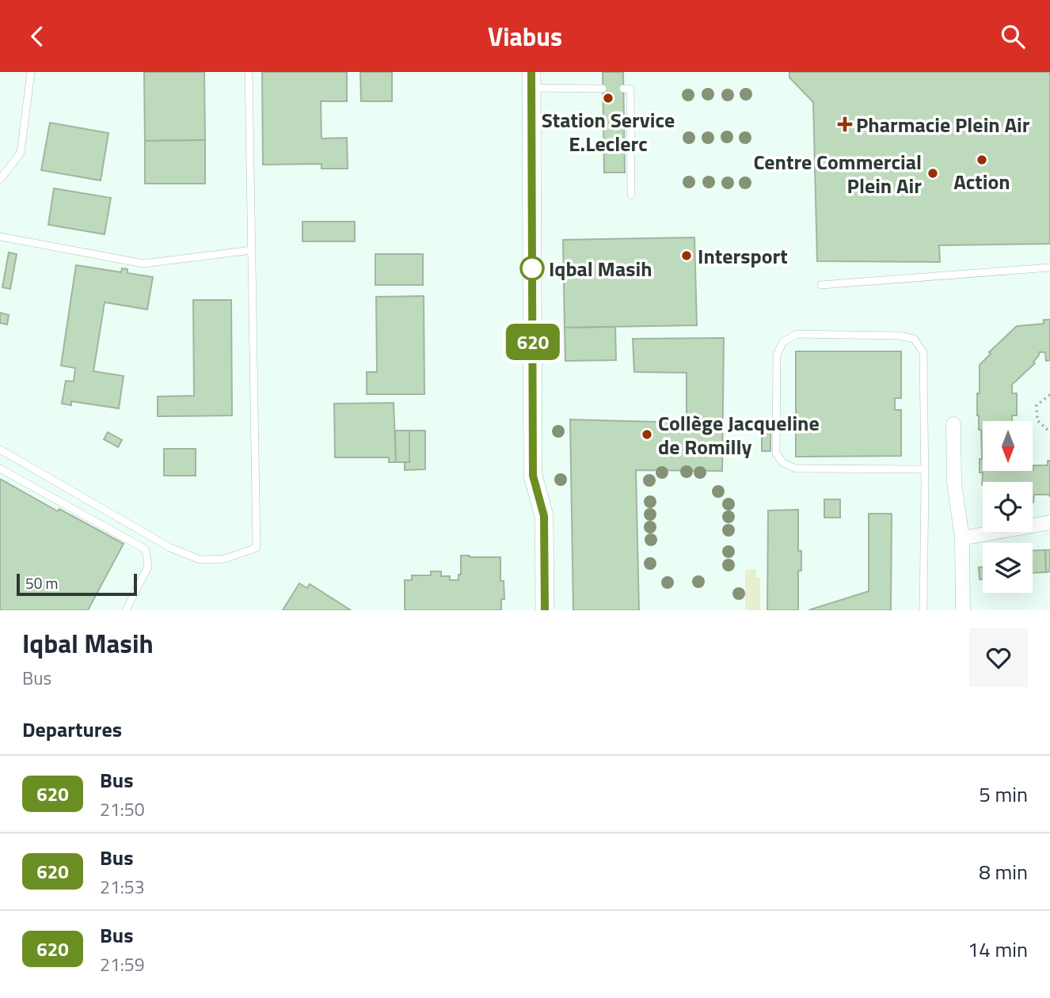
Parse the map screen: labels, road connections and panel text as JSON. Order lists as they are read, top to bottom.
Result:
{
  "places": {
    "other": [
      "Station Service E.Leclerc",
      "Action",
      "Centre Commercial Plein Air",
      "Intersport",
      "Iqbal Masih",
      "Collège Jacqueline de Romilly"
    ],
    "health": ["Pharmacie Plein Air"]
  },
  "lines": ["bus line 620"],
  "scale_bar": "50 m",
  "north": "bottom",
  "page": {
    "header": "Viabus",
    "on_map": "620",
    "scale": "50 m",
    "heading": [
      ["Iqbal Masih", "Bus"],
      "Departures"
    ],
    "list": [
      {
        "mark": "620",
        "name": "Bus",
        "note": "21:50",
        "value": "5 min"
      },
      {
        "mark": "620",
        "name": "Bus",
        "note": "21:53",
        "value": "8 min"
      },
      {
        "mark": "620",
        "name": "Bus",
        "note": "21:59",
        "value": "14 min"
      }
    ]
  }
}
